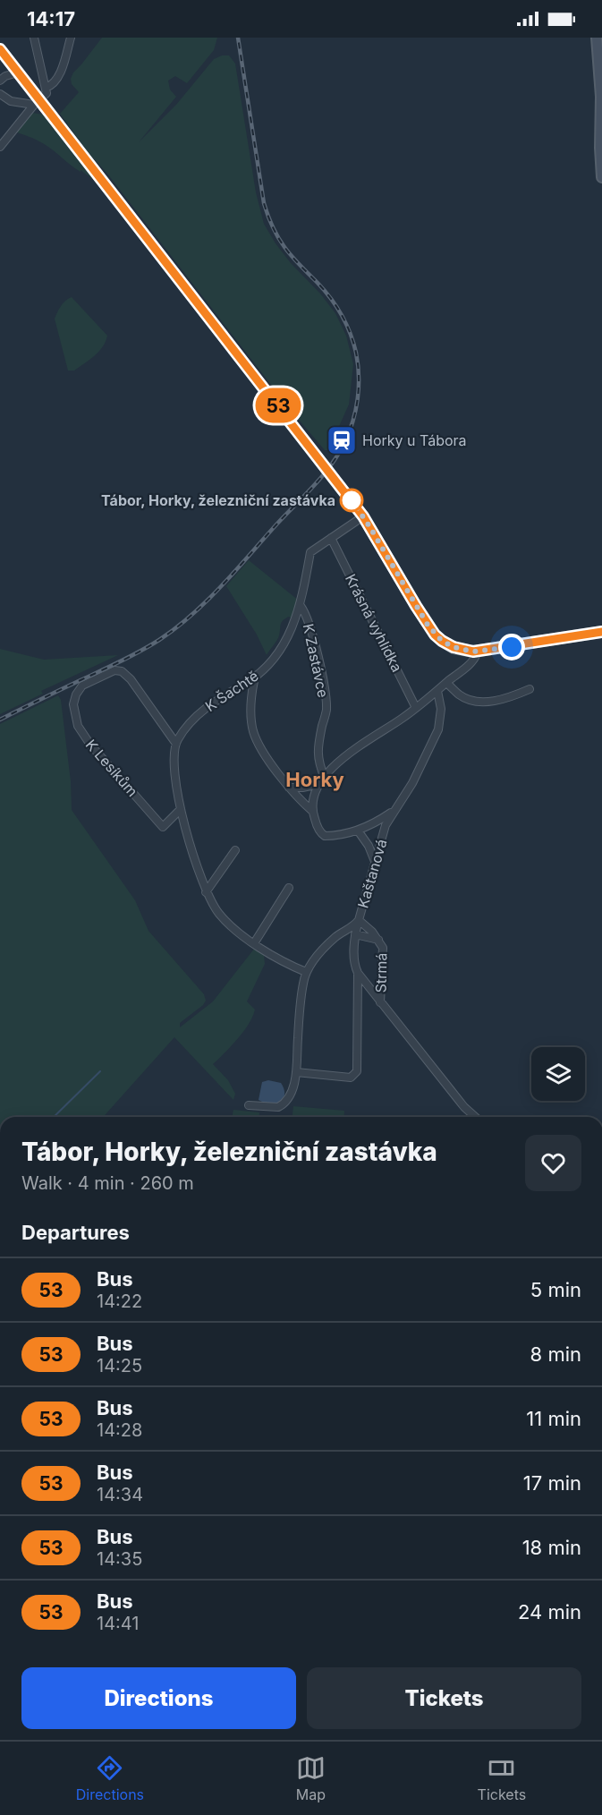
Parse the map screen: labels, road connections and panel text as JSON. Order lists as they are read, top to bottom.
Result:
{
  "streets": {
    "street": [
      "Krásná vyhlídka",
      "K Zastávce",
      "K Šachtě",
      "K Lesíkům",
      "Kaštanová",
      "Strmá"
    ]
  },
  "crossings": [
    ["Krásná vyhlídka", "K Šachtě"],
    ["K Zastávce", "K Šachtě"],
    ["K Šachtě", "K Lesíkům"],
    ["Kaštanová", "Strmá"]
  ],
  "districts": ["Horky"],
  "places": {
    "station": ["Horky u Tábora"],
    "other": ["Tábor, Horky, železniční zastávka"]
  },
  "lines": ["bus line 53"],
  "page": {
    "status": "14:17",
    "on_map": "53",
    "heading": [
      ["Tábor, Horky, železniční zastávka", "Walk · 4 min · 260 m"],
      "Departures"
    ],
    "list": [
      {
        "mark": "53",
        "name": "Bus",
        "note": "14:22",
        "value": "5 min"
      },
      {
        "mark": "53",
        "name": "Bus",
        "note": "14:25",
        "value": "8 min"
      },
      {
        "mark": "53",
        "name": "Bus",
        "note": "14:28",
        "value": "11 min"
      },
      {
        "mark": "53",
        "name": "Bus",
        "note": "14:34",
        "value": "17 min"
      },
      {
        "mark": "53",
        "name": "Bus",
        "note": "14:35",
        "value": "18 min"
      },
      {
        "mark": "53",
        "name": "Bus",
        "note": "14:41",
        "value": "24 min"
      }
    ],
    "buttons": ["Directions", "Tickets"],
    "tabs": ["Directions", "Map", "Tickets"]
  }
}
